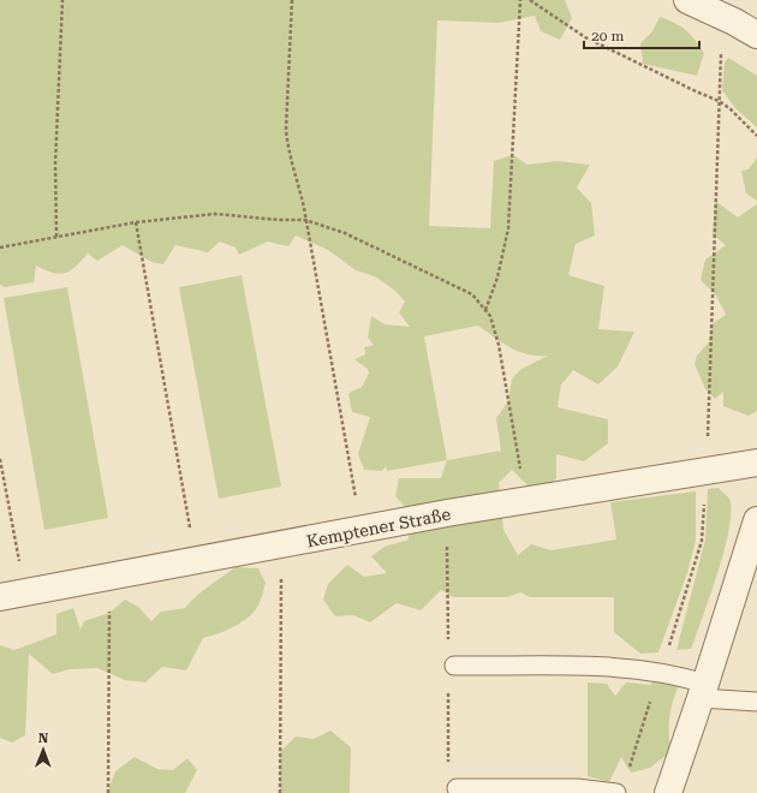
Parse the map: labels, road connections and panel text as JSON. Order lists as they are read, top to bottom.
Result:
{
  "streets": {
    "street": ["Kemptener Straße"]
  },
  "scale_bar": "20 m",
  "north": "top"
}
